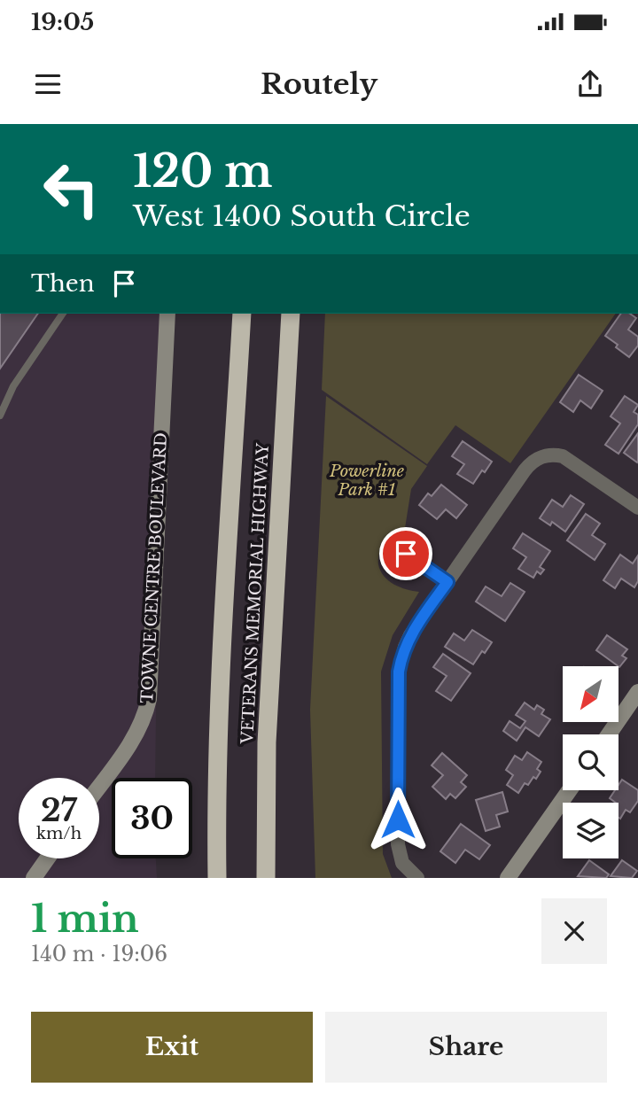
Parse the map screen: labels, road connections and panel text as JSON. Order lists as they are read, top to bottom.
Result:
{
  "streets": {
    "highway": ["VETERANS MEMORIAL HIGHWAY"],
    "street": ["TOWNE CENTRE BOULEVARD"]
  },
  "parks": ["Powerline Park #1"],
  "north": "bottom left",
  "page": {
    "status": "19:05",
    "header": "Routely",
    "turn": ["120 m", "West 1400 South Circle"],
    "then": "Then",
    "speed": "27 km/h",
    "limit": "30",
    "heading": ["1 min", "140 m · 19:06"],
    "buttons": ["Exit", "Share"]
  }
}
